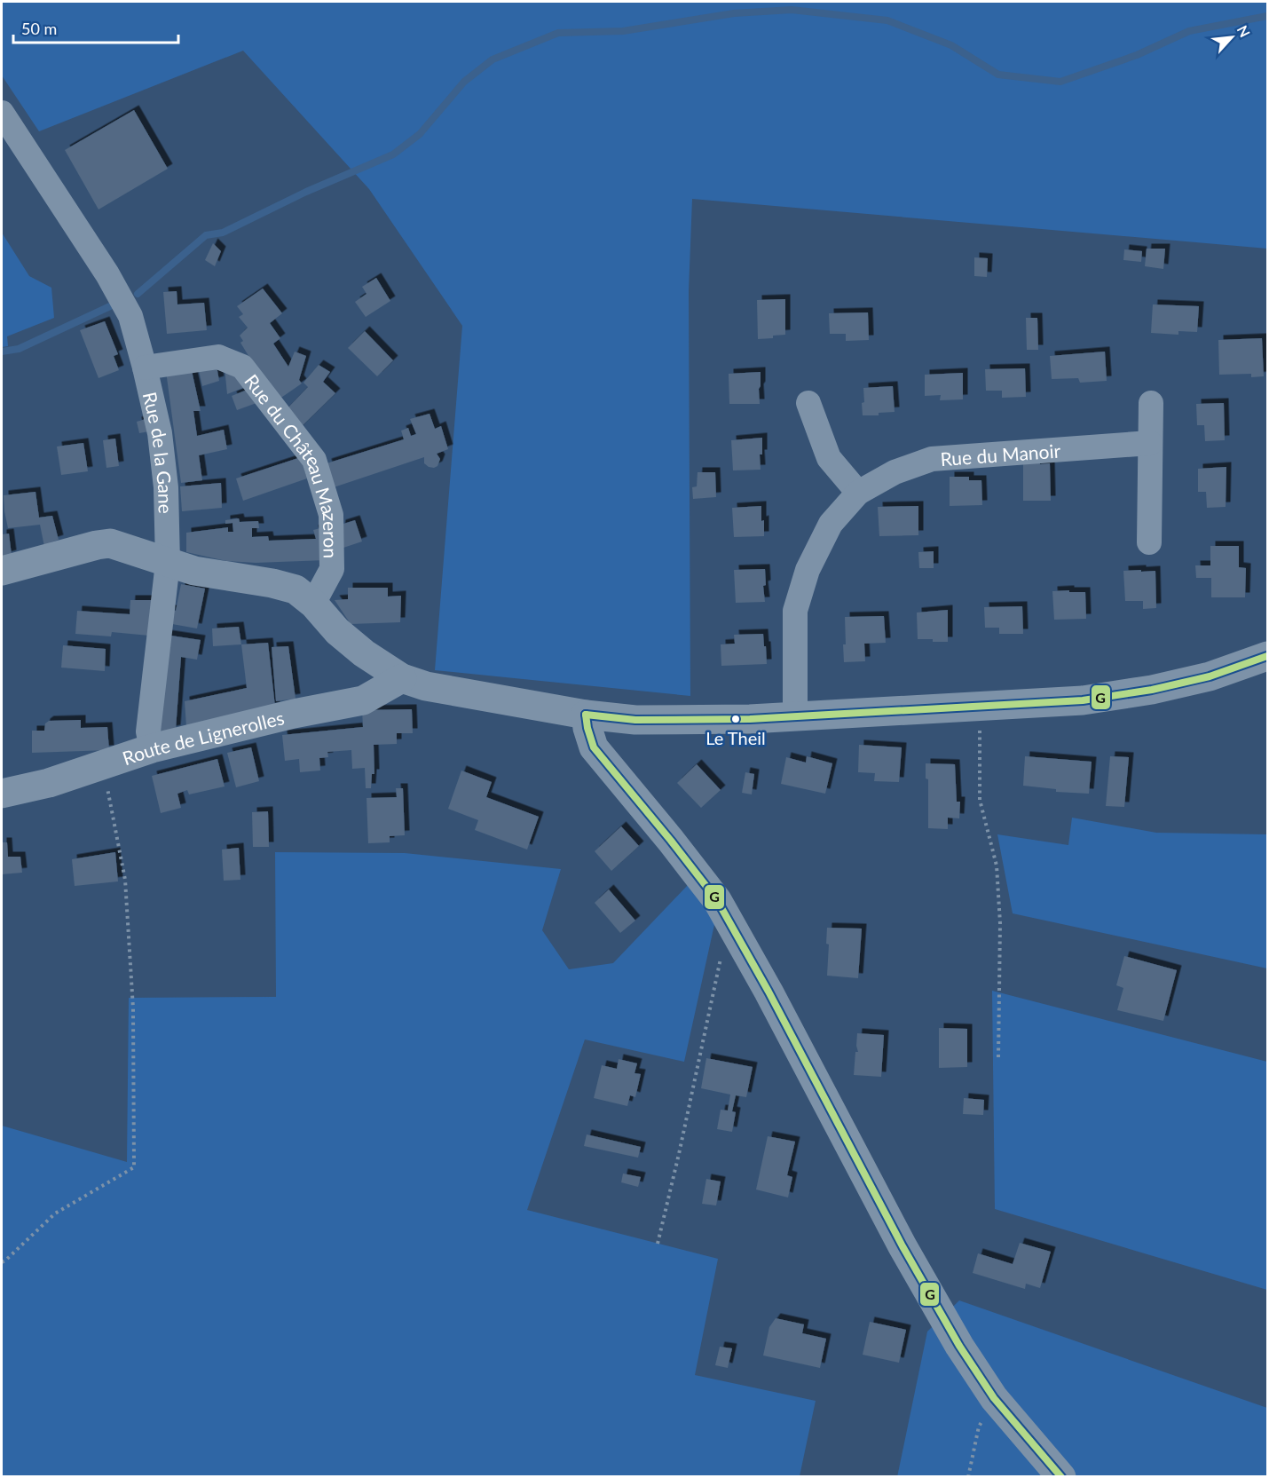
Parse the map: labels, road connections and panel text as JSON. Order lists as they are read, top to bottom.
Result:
{
  "streets": {
    "street": [
      "Rue de la Gane",
      "Rue du Manoir",
      "Rue du Château Mazeron",
      "Route de Lignerolles"
    ]
  },
  "crossings": [
    ["Rue de la Gane", "Rue du Château Mazeron"],
    ["Rue de la Gane", "Route de Lignerolles"]
  ],
  "places": ["Le Theil"],
  "lines": ["transit line G"],
  "scale_bar": "50 m",
  "north": "top right"
}
